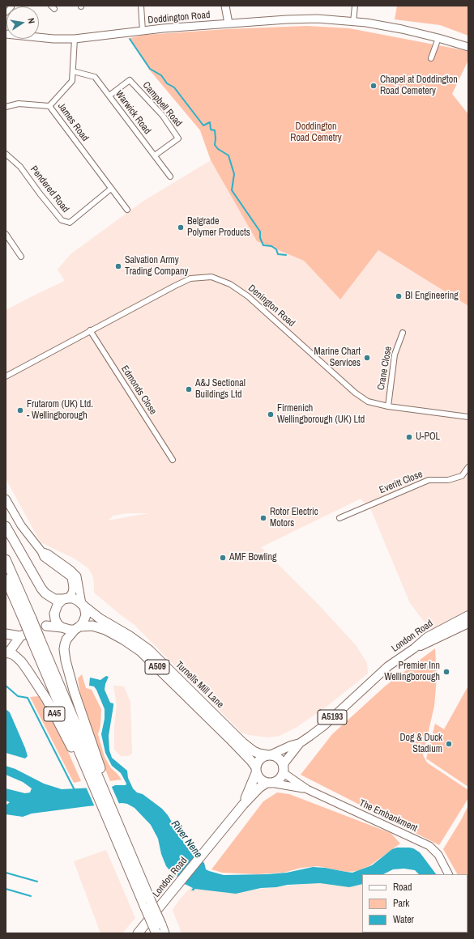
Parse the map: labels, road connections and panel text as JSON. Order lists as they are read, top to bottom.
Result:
{
  "streets": {
    "highway": [
      "London Road",
      "A509",
      "Turnells Mill Lane",
      "A45"
    ],
    "main road": ["A5193"],
    "street": [
      "Doddington Road",
      "Campbell Road",
      "Warwick Road",
      "James Road",
      "Pendered Road",
      "Denington Road",
      "Crane Close",
      "Edmonds Close",
      "Everitt Close",
      "The Embankment"
    ]
  },
  "crossings": [
    ["Doddington Road", "James Road"],
    ["Campbell Road", "Warwick Road"],
    ["Warwick Road", "James Road"],
    ["James Road", "Pendered Road"],
    ["Denington Road", "Crane Close"],
    ["Denington Road", "Edmonds Close"],
    ["London Road", "Turnells Mill Lane"],
    ["London Road", "The Embankment"],
    ["Turnells Mill Lane", "The Embankment"]
  ],
  "water": ["River Nene"],
  "parks": ["Doddington Road Cemetry"],
  "places": [
    "Chapel at Doddington Road Cemetery",
    "Belgrade Polymer Products",
    "Salvation Army Trading Company",
    "BI Engineering",
    "Marine Chart Services",
    "A&J Sectional Buildings Ltd",
    "Frutarom (UK) Ltd. - Wellingborough",
    "Firmenich Wellingborough (UK) Ltd",
    "U-POL",
    "Rotor Electric Motors",
    "AMF Bowling",
    "Premier Inn Wellingborough",
    "Dog & Duck Stadium"
  ],
  "legend": ["Road", "Park", "Water"],
  "north": "right"
}
